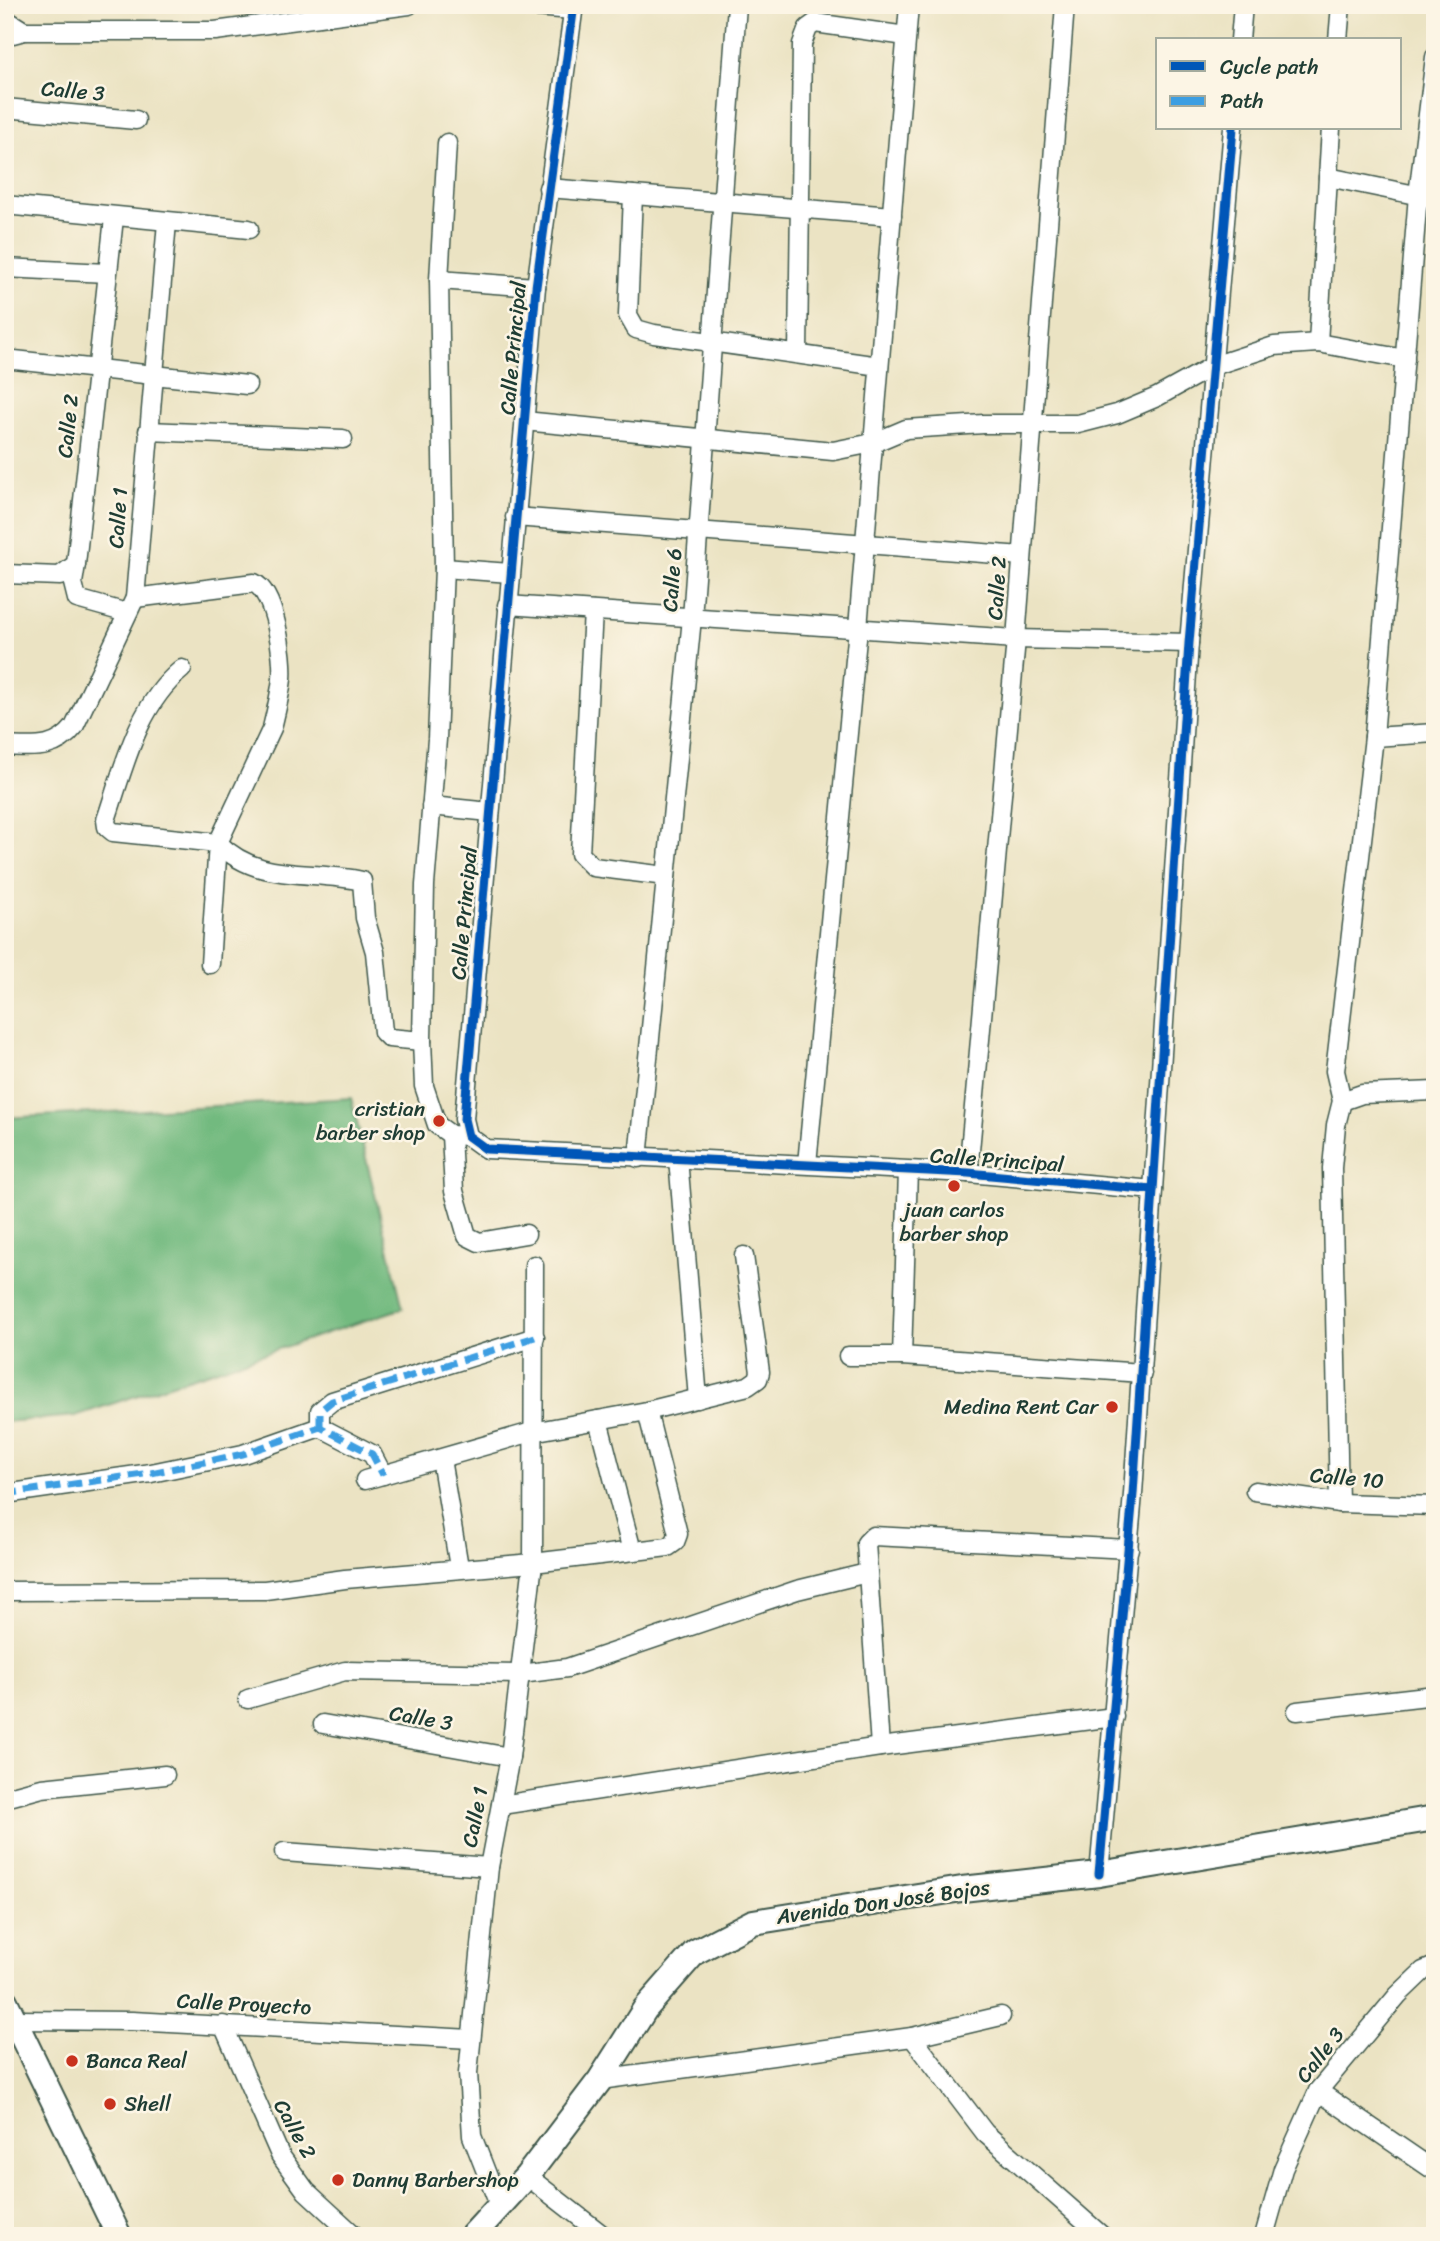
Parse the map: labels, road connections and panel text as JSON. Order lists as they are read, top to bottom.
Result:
{
  "streets": {
    "street": [
      "Calle 3",
      "Calle Principal",
      "Calle 2",
      "Calle 1",
      "Calle 6",
      "Calle 10",
      "Avenida Don José Bojos",
      "Calle Proyecto"
    ]
  },
  "crossings": [
    ["Calle 3", "Calle 1"],
    ["Calle Principal", "Calle 2"],
    ["Calle Principal", "Calle 6"],
    ["Calle 2", "Calle 1"],
    ["Calle 2", "Calle Proyecto"],
    ["Calle 1", "Avenida Don José Bojos"],
    ["Calle 1", "Calle Proyecto"]
  ],
  "places": [
    "cristian barber shop",
    "juan carlos barber shop",
    "Medina Rent Car",
    "Banca Real",
    "Shell",
    "Danny Barbershop"
  ],
  "legend": ["Cycle path", "Path"]
}
